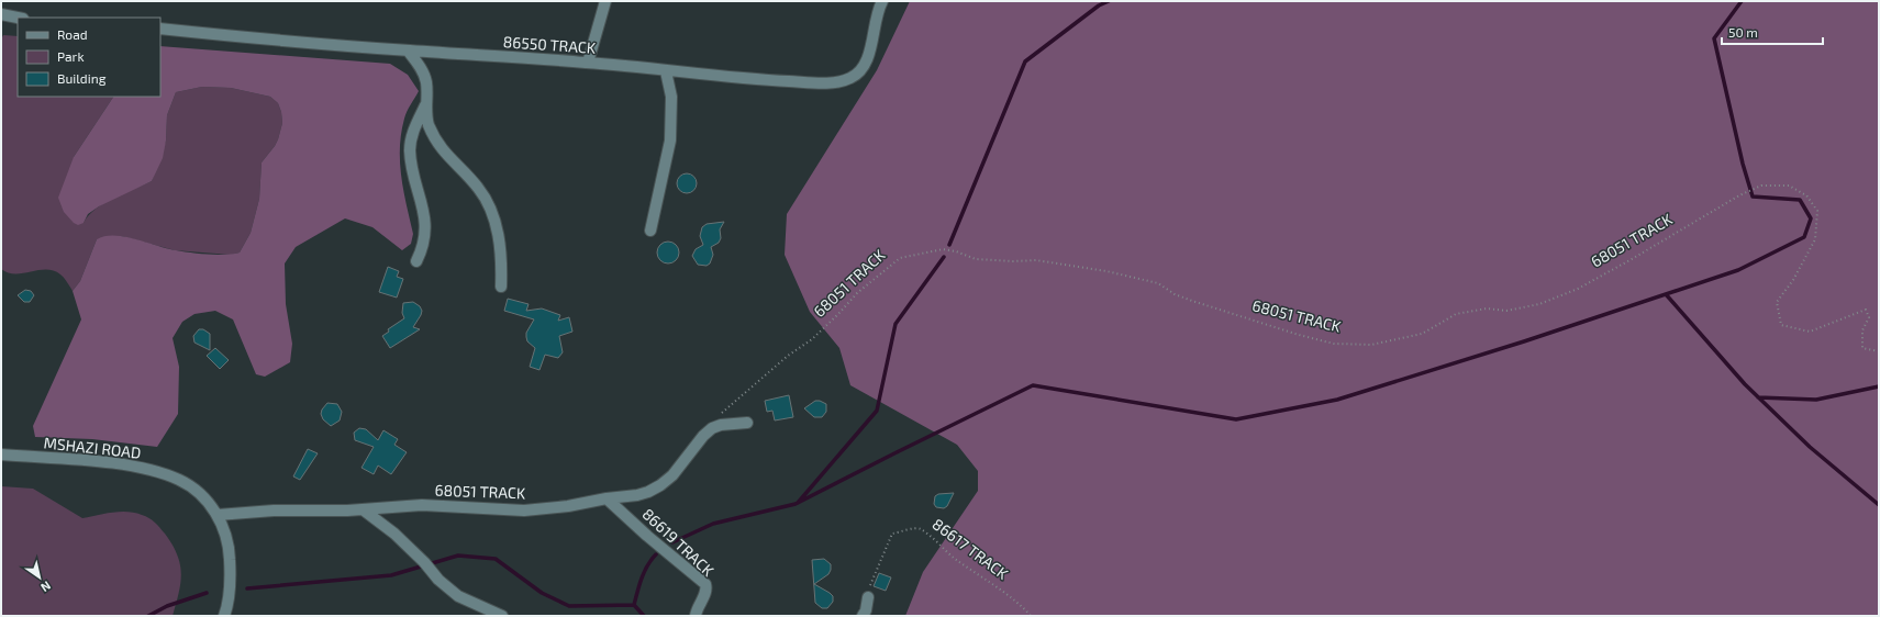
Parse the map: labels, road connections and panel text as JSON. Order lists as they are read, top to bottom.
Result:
{
  "streets": {
    "street": [
      "86550 TRACK",
      "68051 TRACK",
      "MSHAZI ROAD",
      "86619 TRACK"
    ],
    "path": ["86617 TRACK"]
  },
  "crossings": [
    ["68051 TRACK", "MSHAZI ROAD"],
    ["68051 TRACK", "86619 TRACK"]
  ],
  "legend": ["Road", "Park", "Building"],
  "scale_bar": "50 m",
  "north": "bottom right"
}
